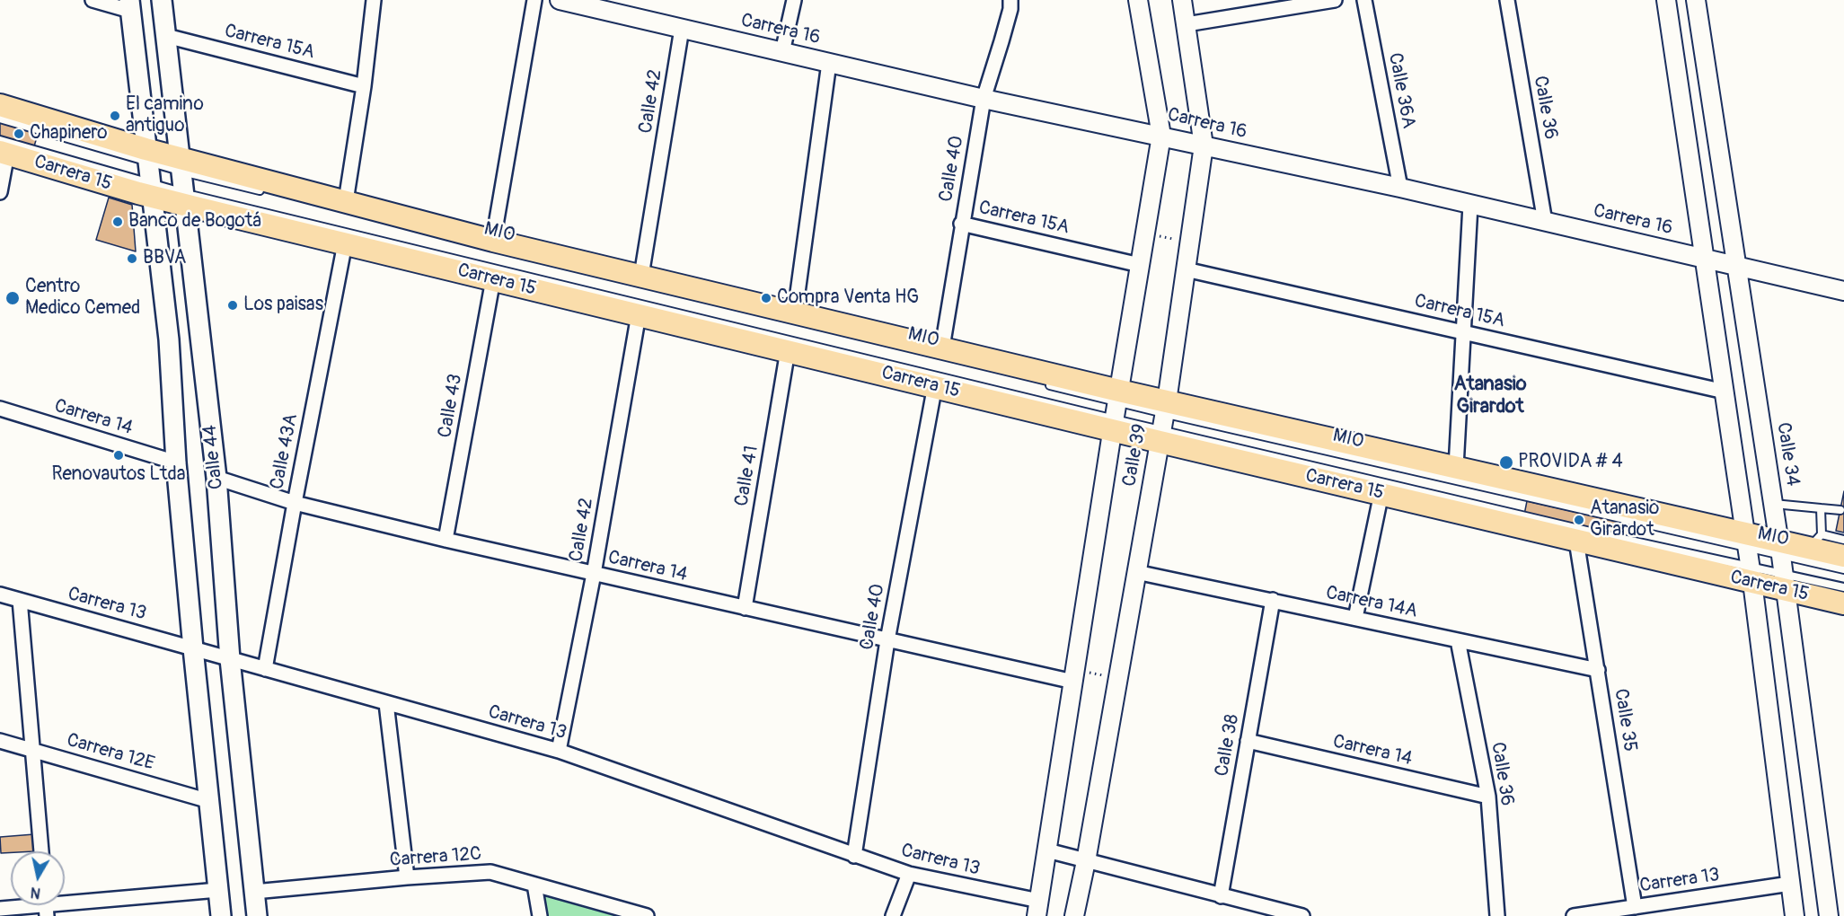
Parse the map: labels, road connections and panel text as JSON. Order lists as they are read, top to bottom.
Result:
{
  "streets": {
    "main road": ["Carrera 15", "Calle 44"],
    "street": [
      "Carrera 16",
      "Carrera 15A",
      "Calle 36A",
      "Calle 42",
      "Calle 36",
      "Calle 40",
      "Calle 43",
      "Carrera 14",
      "Calle 43A",
      "Calle 34",
      "Calle 39",
      "Calle 41",
      "Carrera 14A",
      "Carrera 13",
      "Calle 35",
      "Calle 38",
      "Carrera 12E",
      "Carrera 12C"
    ],
    "lane": ["MIO"]
  },
  "crossings": [
    ["Carrera 16", "Calle 36A"],
    ["Carrera 16", "Calle 42"],
    ["Carrera 16", "Calle 36"],
    ["Carrera 16", "Calle 40"],
    ["Carrera 16", "Calle 34"],
    ["Carrera 16", "Calle 39"],
    ["Carrera 15A", "Calle 40"],
    ["Carrera 15A", "Calle 39"],
    ["Carrera 15A", "Calle 44"],
    ["Calle 42", "Carrera 15"],
    ["Calle 42", "Carrera 14"],
    ["Calle 42", "Carrera 13"],
    ["Calle 36", "Carrera 14"],
    ["Calle 36", "Carrera 14A"],
    ["Calle 40", "Carrera 15"],
    ["Calle 40", "Carrera 14"],
    ["Calle 40", "Carrera 13"],
    ["Carrera 15", "MIO"],
    ["Carrera 15", "Calle 43"],
    ["Carrera 15", "Calle 43A"],
    ["Carrera 15", "Calle 34"],
    ["Carrera 15", "Calle 39"],
    ["Carrera 15", "Calle 44"],
    ["Carrera 15", "Calle 41"],
    ["Carrera 15", "Calle 35"],
    ["MIO", "Calle 34"],
    ["MIO", "Calle 39"],
    ["MIO", "Calle 44"],
    ["Calle 43", "Carrera 14"],
    ["Carrera 14", "Calle 43A"],
    ["Carrera 14", "Calle 39"],
    ["Carrera 14", "Calle 44"],
    ["Carrera 14", "Calle 41"],
    ["Carrera 14", "Calle 38"],
    ["Calle 43A", "Carrera 13"],
    ["Calle 39", "Carrera 14A"],
    ["Calle 39", "Carrera 13"],
    ["Calle 44", "Carrera 13"],
    ["Calle 44", "Carrera 12E"],
    ["Calle 44", "Carrera 12C"],
    ["Carrera 14A", "Calle 35"],
    ["Carrera 14A", "Calle 38"],
    ["Carrera 13", "Calle 35"]
  ],
  "districts": ["Atanasio Girardot"],
  "places": [
    "El camino antiguo",
    "Chapinero",
    "Banco de Bogotá",
    "BBVA",
    "Centro Medico Cemed",
    "Compra Venta HG",
    "Los paisas",
    "Renovautos Ltda",
    "PROVIDA # 4",
    "Atanasio Girardot"
  ],
  "north": "bottom"
}
